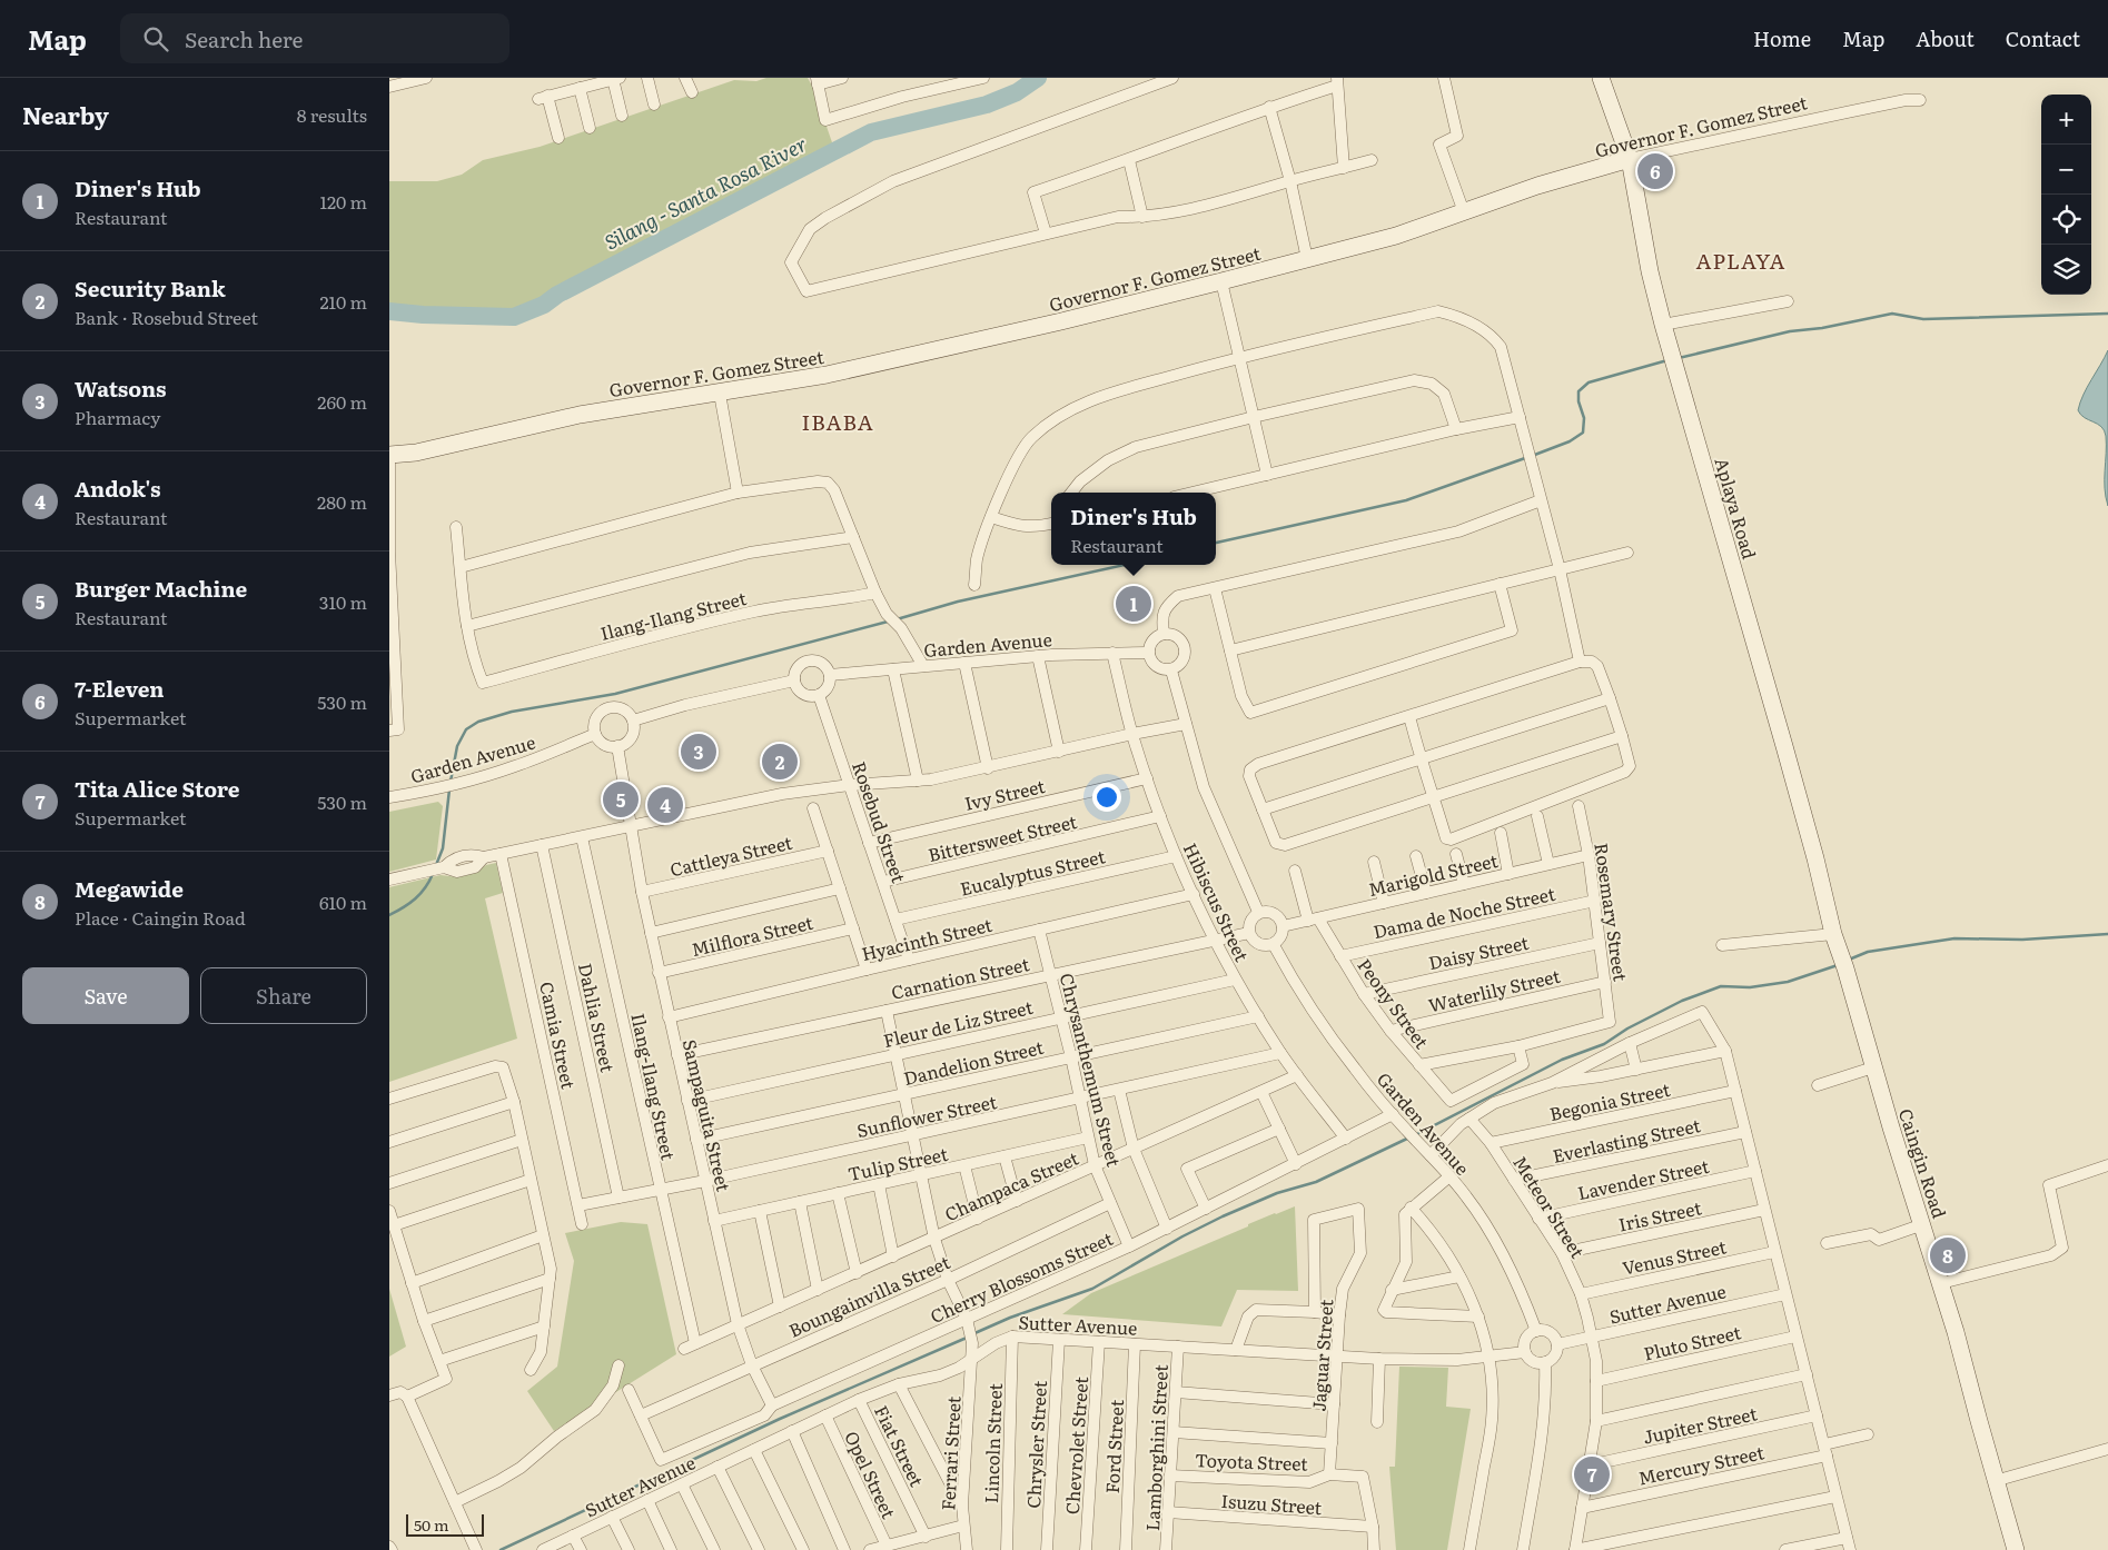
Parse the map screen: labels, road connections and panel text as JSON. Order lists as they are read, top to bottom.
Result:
{
  "streets": {
    "street": [
      "Governor F. Gomez Street",
      "Aplaya Road",
      "Ilang-Ilang Street",
      "Garden Avenue",
      "Ivy Street",
      "Rosebud Street",
      "Bittersweet Street",
      "Cattleya Street",
      "Eucalyptus Street",
      "Marigold Street",
      "Hibiscus Street",
      "Dama de Noche Street",
      "Rosemary Street",
      "Milflora Street",
      "Hyacinth Street",
      "Daisy Street",
      "Carnation Street",
      "Waterlily Street",
      "Peony Street",
      "Dahlia Street",
      "Fleur de Liz Street",
      "Camia Street",
      "Dandelion Street",
      "Chrysanthemum Street",
      "Begonia Street",
      "Sampaguita Street",
      "Sunflower Street",
      "Everlasting Street",
      "Tulip Street",
      "Caingin Road",
      "Lavender Street",
      "Champaca Street",
      "Meteor Street",
      "Iris Street",
      "Venus Street",
      "Cherry Blossoms Street",
      "Boungainvilla Street",
      "Sutter Avenue",
      "Pluto Street",
      "Jaguar Street",
      "Jupiter Street",
      "Lincoln Street",
      "Chrysler Street",
      "Fiat Street",
      "Chevrolet Street",
      "Ford Street",
      "Lamborghini Street",
      "Ferrari Street",
      "Toyota Street",
      "Mercury Street",
      "Opel Street",
      "Isuzu Street"
    ]
  },
  "crossings": [
    ["Governor F. Gomez Street", "Aplaya Road"],
    ["Aplaya Road", "Caingin Road"],
    ["Ilang-Ilang Street", "Sunflower Street"],
    ["Garden Avenue", "Rosebud Street"],
    ["Garden Avenue", "Marigold Street"],
    ["Garden Avenue", "Hibiscus Street"],
    ["Garden Avenue", "Carnation Street"],
    ["Garden Avenue", "Sampaguita Street"],
    ["Garden Avenue", "Cherry Blossoms Street"],
    ["Garden Avenue", "Sutter Avenue"],
    ["Ivy Street", "Rosebud Street"],
    ["Ivy Street", "Hibiscus Street"],
    ["Rosebud Street", "Bittersweet Street"],
    ["Rosebud Street", "Eucalyptus Street"],
    ["Rosebud Street", "Hyacinth Street"],
    ["Bittersweet Street", "Hibiscus Street"],
    ["Cattleya Street", "Sampaguita Street"],
    ["Eucalyptus Street", "Hibiscus Street"],
    ["Marigold Street", "Rosemary Street"],
    ["Marigold Street", "Carnation Street"],
    ["Marigold Street", "Peony Street"],
    ["Hibiscus Street", "Hyacinth Street"],
    ["Hibiscus Street", "Carnation Street"],
    ["Hibiscus Street", "Fleur de Liz Street"],
    ["Hibiscus Street", "Dandelion Street"],
    ["Hibiscus Street", "Sunflower Street"],
    ["Hibiscus Street", "Champaca Street"],
    ["Hibiscus Street", "Cherry Blossoms Street"],
    ["Dama de Noche Street", "Rosemary Street"],
    ["Dama de Noche Street", "Peony Street"],
    ["Rosemary Street", "Daisy Street"],
    ["Rosemary Street", "Waterlily Street"],
    ["Rosemary Street", "Peony Street"],
    ["Milflora Street", "Sampaguita Street"],
    ["Hyacinth Street", "Chrysanthemum Street"],
    ["Hyacinth Street", "Sampaguita Street"],
    ["Daisy Street", "Peony Street"],
    ["Carnation Street", "Chrysanthemum Street"],
    ["Carnation Street", "Sampaguita Street"],
    ["Carnation Street", "Ferrari Street"],
    ["Waterlily Street", "Peony Street"],
    ["Dahlia Street", "Sunflower Street"],
    ["Fleur de Liz Street", "Chrysanthemum Street"],
    ["Fleur de Liz Street", "Sampaguita Street"],
    ["Fleur de Liz Street", "Ferrari Street"],
    ["Camia Street", "Sunflower Street"],
    ["Dandelion Street", "Chrysanthemum Street"],
    ["Dandelion Street", "Sampaguita Street"],
    ["Dandelion Street", "Ferrari Street"],
    ["Chrysanthemum Street", "Sunflower Street"],
    ["Chrysanthemum Street", "Tulip Street"],
    ["Chrysanthemum Street", "Champaca Street"],
    ["Chrysanthemum Street", "Cherry Blossoms Street"],
    ["Chrysanthemum Street", "Boungainvilla Street"],
    ["Begonia Street", "Meteor Street"],
    ["Sampaguita Street", "Sunflower Street"],
    ["Sampaguita Street", "Tulip Street"],
    ["Sampaguita Street", "Champaca Street"],
    ["Sampaguita Street", "Cherry Blossoms Street"],
    ["Sampaguita Street", "Boungainvilla Street"],
    ["Sunflower Street", "Ferrari Street"],
    ["Everlasting Street", "Meteor Street"],
    ["Tulip Street", "Ferrari Street"],
    ["Lavender Street", "Meteor Street"],
    ["Champaca Street", "Ferrari Street"],
    ["Meteor Street", "Iris Street"],
    ["Meteor Street", "Venus Street"],
    ["Meteor Street", "Sutter Avenue"],
    ["Meteor Street", "Pluto Street"],
    ["Meteor Street", "Jupiter Street"],
    ["Meteor Street", "Mercury Street"],
    ["Cherry Blossoms Street", "Boungainvilla Street"],
    ["Cherry Blossoms Street", "Ferrari Street"],
    ["Boungainvilla Street", "Ferrari Street"],
    ["Sutter Avenue", "Jaguar Street"],
    ["Sutter Avenue", "Lincoln Street"],
    ["Sutter Avenue", "Chrysler Street"],
    ["Sutter Avenue", "Fiat Street"],
    ["Sutter Avenue", "Chevrolet Street"],
    ["Sutter Avenue", "Ford Street"],
    ["Sutter Avenue", "Lamborghini Street"],
    ["Sutter Avenue", "Ferrari Street"],
    ["Sutter Avenue", "Opel Street"],
    ["Jaguar Street", "Toyota Street"],
    ["Lamborghini Street", "Toyota Street"],
    ["Lamborghini Street", "Isuzu Street"],
    ["Toyota Street", "Isuzu Street"]
  ],
  "districts": ["APLAYA", "IBABA"],
  "water": ["Silang - Santa Rosa River"],
  "scale_bar": "50 m",
  "page": {
    "header": "Map",
    "search": "Search here",
    "nav": [
      "Home",
      "Map",
      "About",
      "Contact"
    ],
    "heading": ["Nearby", "8 results"],
    "map_buttons": ["+", "−"],
    "list": [
      {
        "mark": "1",
        "name": "Diner's Hub",
        "note": "Restaurant",
        "value": "120 m"
      },
      {
        "mark": "2",
        "name": "Security Bank",
        "note": "Bank · Rosebud Street",
        "value": "210 m"
      },
      {
        "mark": "3",
        "name": "Watsons",
        "note": "Pharmacy",
        "value": "260 m"
      },
      {
        "mark": "4",
        "name": "Andok's",
        "note": "Restaurant",
        "value": "280 m"
      },
      {
        "mark": "5",
        "name": "Burger Machine",
        "note": "Restaurant",
        "value": "310 m"
      },
      {
        "mark": "6",
        "name": "7-Eleven",
        "note": "Supermarket",
        "value": "530 m"
      },
      {
        "mark": "7",
        "name": "Tita Alice Store",
        "note": "Supermarket",
        "value": "530 m"
      },
      {
        "mark": "8",
        "name": "Megawide",
        "note": "Place · Caingin Road",
        "value": "610 m"
      }
    ],
    "pins": [
      "6",
      "1",
      "3",
      "2",
      "5",
      "4",
      "8",
      "7"
    ],
    "popup": ["Diner's Hub", "Restaurant"],
    "buttons": ["Save", "Share"],
    "scale": "50 m"
  }
}
